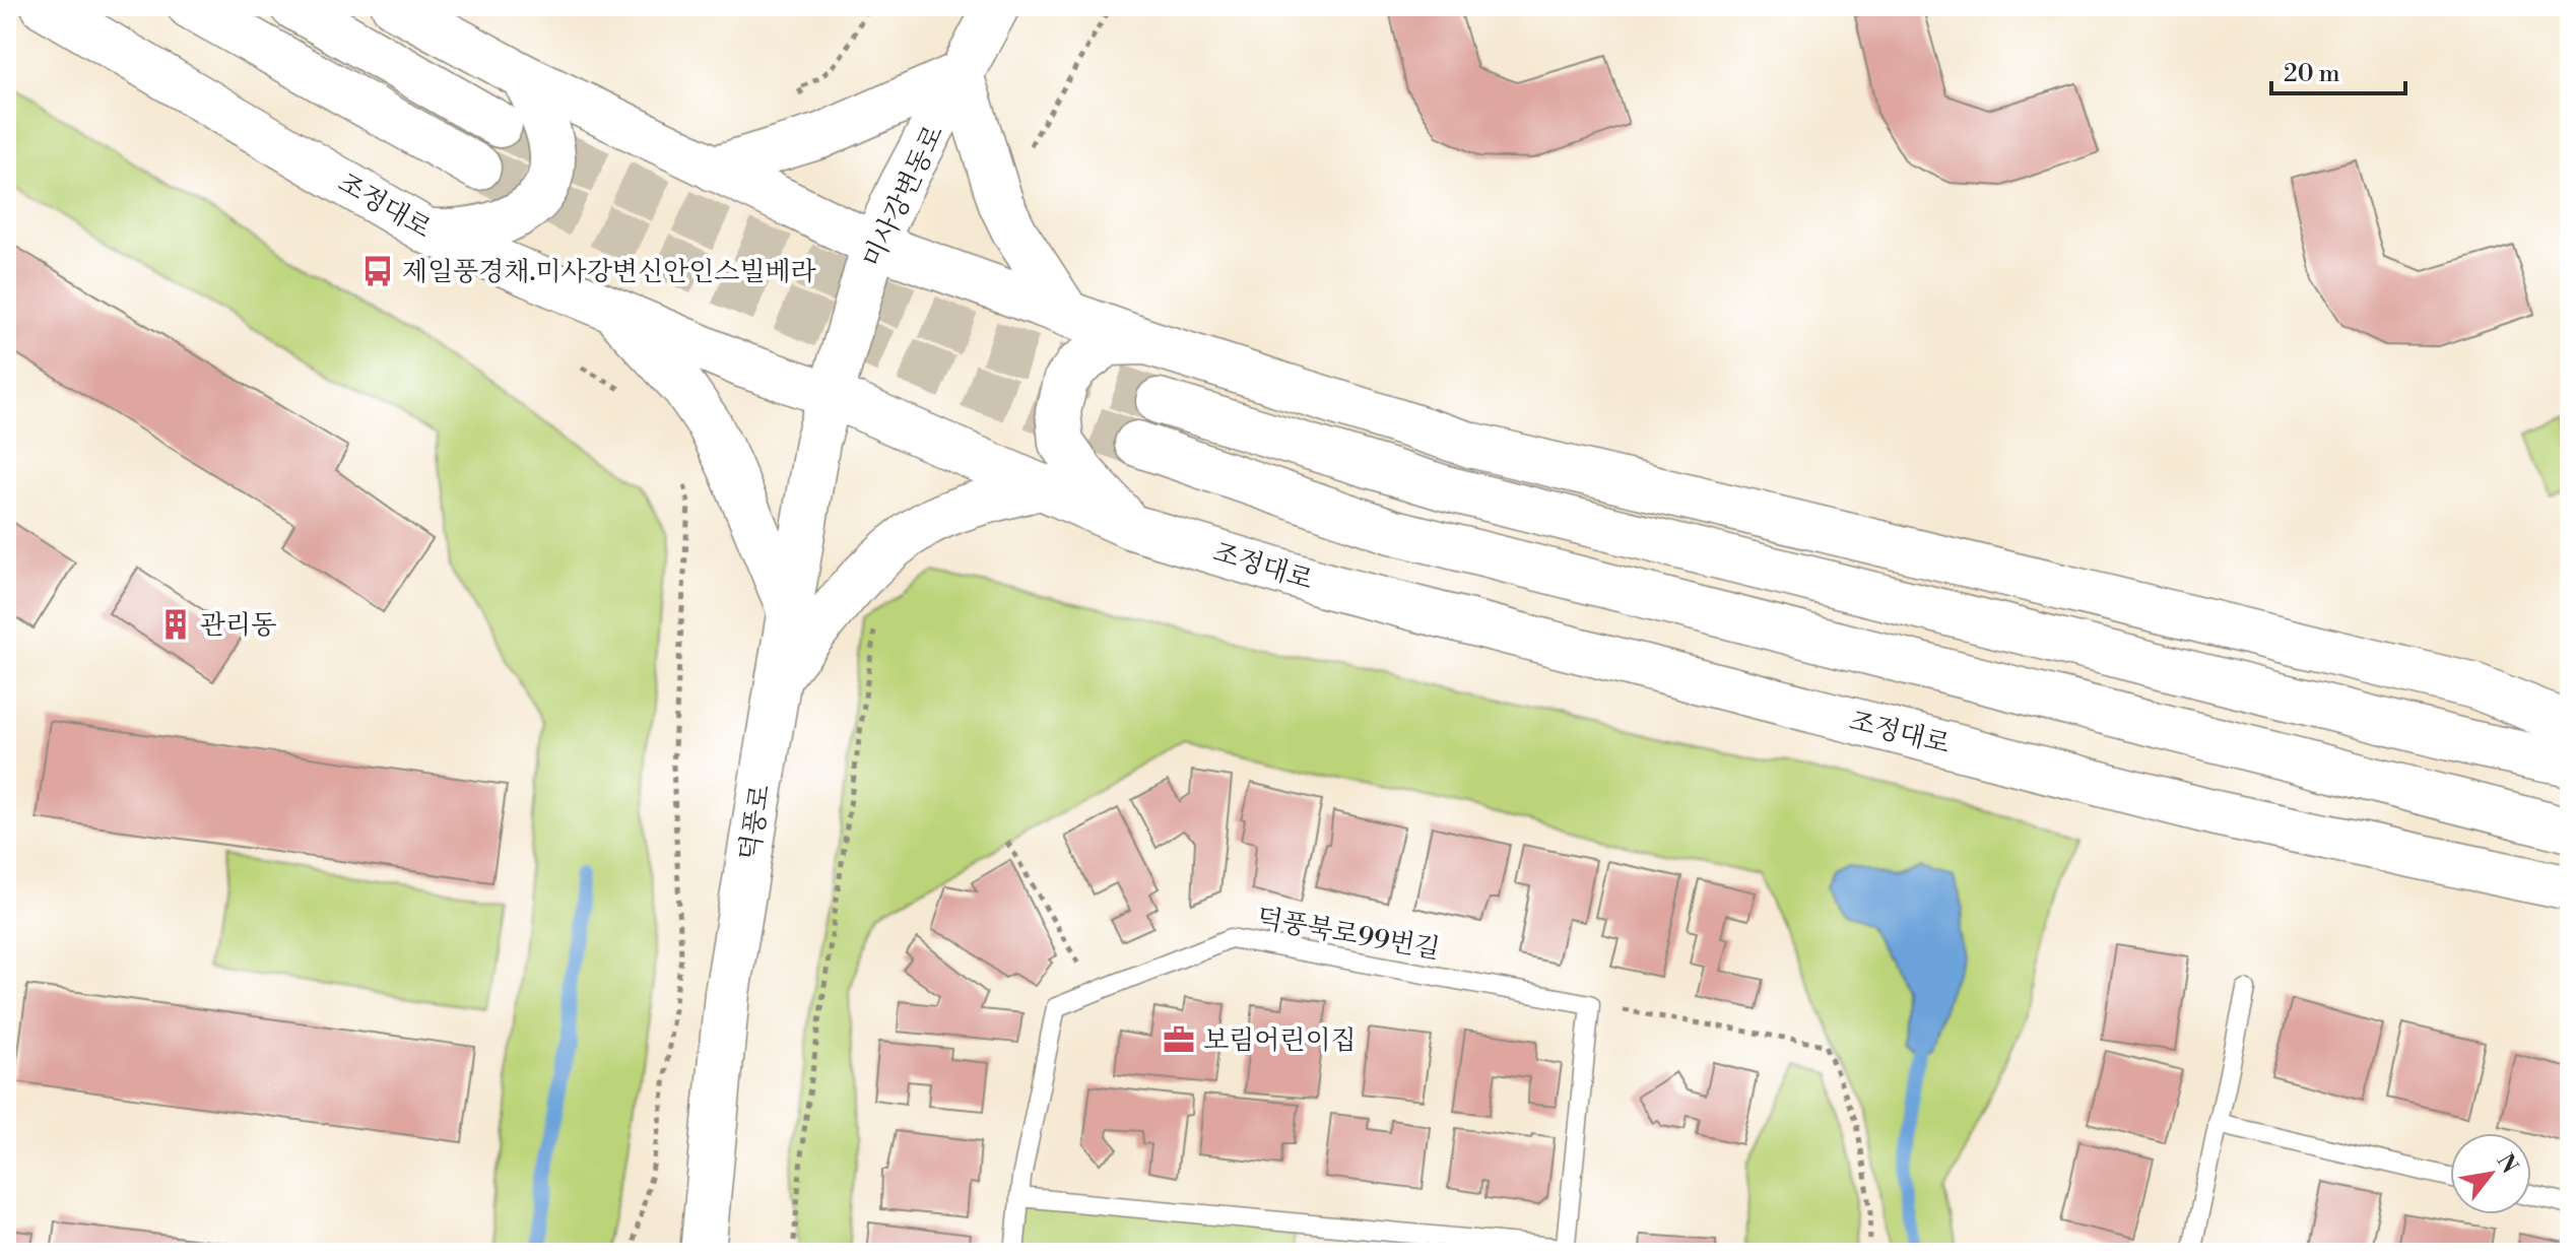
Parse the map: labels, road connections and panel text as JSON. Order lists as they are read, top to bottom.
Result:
{
  "streets": {
    "main road": ["미사강변동로", "조정대로", "덕풍로"],
    "lane": ["덕풍북로99번길"]
  },
  "crossings": [
    ["미사강변동로", "조정대로"],
    ["미사강변동로", "덕풍로"],
    ["조정대로", "덕풍로"]
  ],
  "places": {
    "bus stop": ["제일풍경채.미사강변신안인스빌베라"],
    "building": ["관리동"],
    "office": ["보림어린이집"]
  },
  "scale_bar": "20 m",
  "north": "top right"
}
